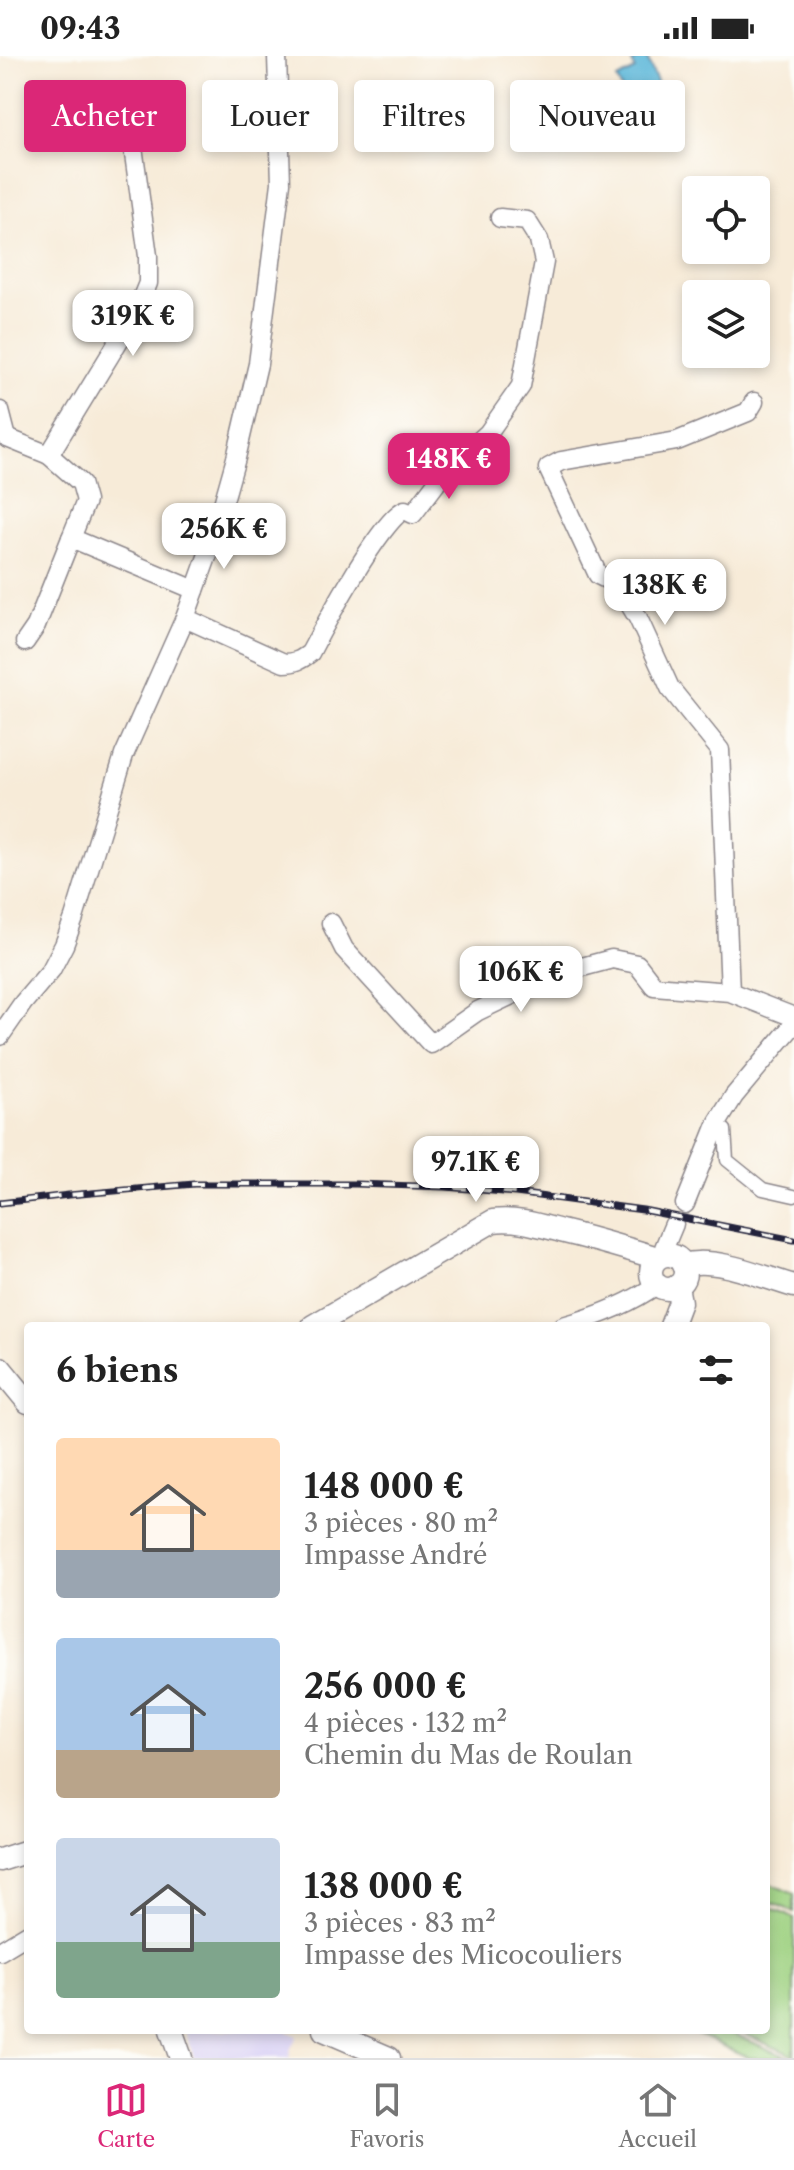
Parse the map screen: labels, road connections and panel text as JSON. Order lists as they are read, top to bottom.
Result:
{
  "page": {
    "status": "09:43",
    "chip": [
      "Acheter",
      "Louer",
      "Filtres",
      "Nouveau"
    ],
    "price": [
      "319K €",
      "148K €",
      "256K €",
      "138K €",
      "106K €",
      "97.1K €"
    ],
    "heading": "6 biens",
    "list": [
      {
        "name": "148 000 €",
        "note": "3 pièces · 80 m² · Impasse André"
      },
      {
        "name": "256 000 €",
        "note": "4 pièces · 132 m² · Chemin du Mas de Roulan"
      },
      {
        "name": "138 000 €",
        "note": "3 pièces · 83 m² · Impasse des Micocouliers"
      }
    ],
    "tabs": ["Carte", "Favoris", "Accueil"]
  }
}
